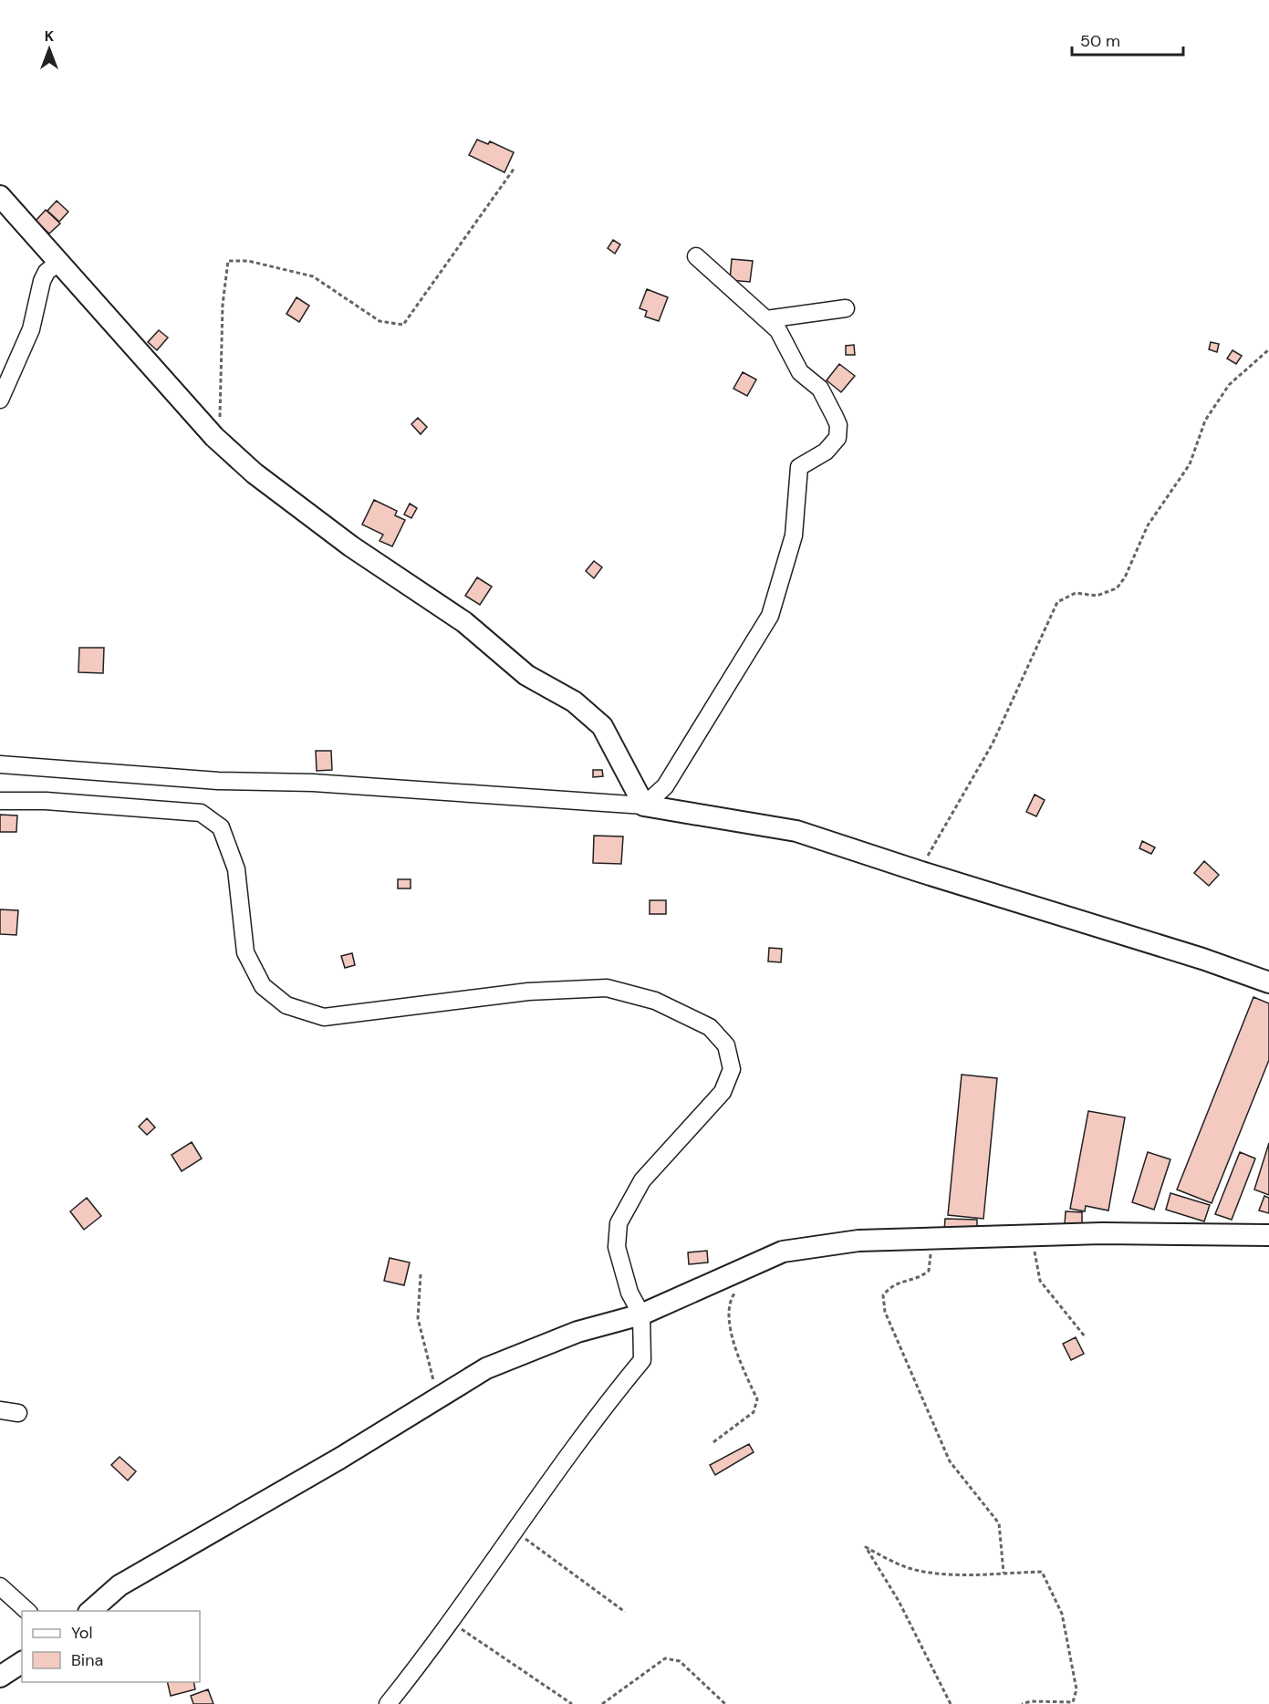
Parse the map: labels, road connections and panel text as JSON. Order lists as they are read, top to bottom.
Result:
{
  "legend": ["Yol", "Bina"],
  "scale_bar": "50 m",
  "north": "top"
}
